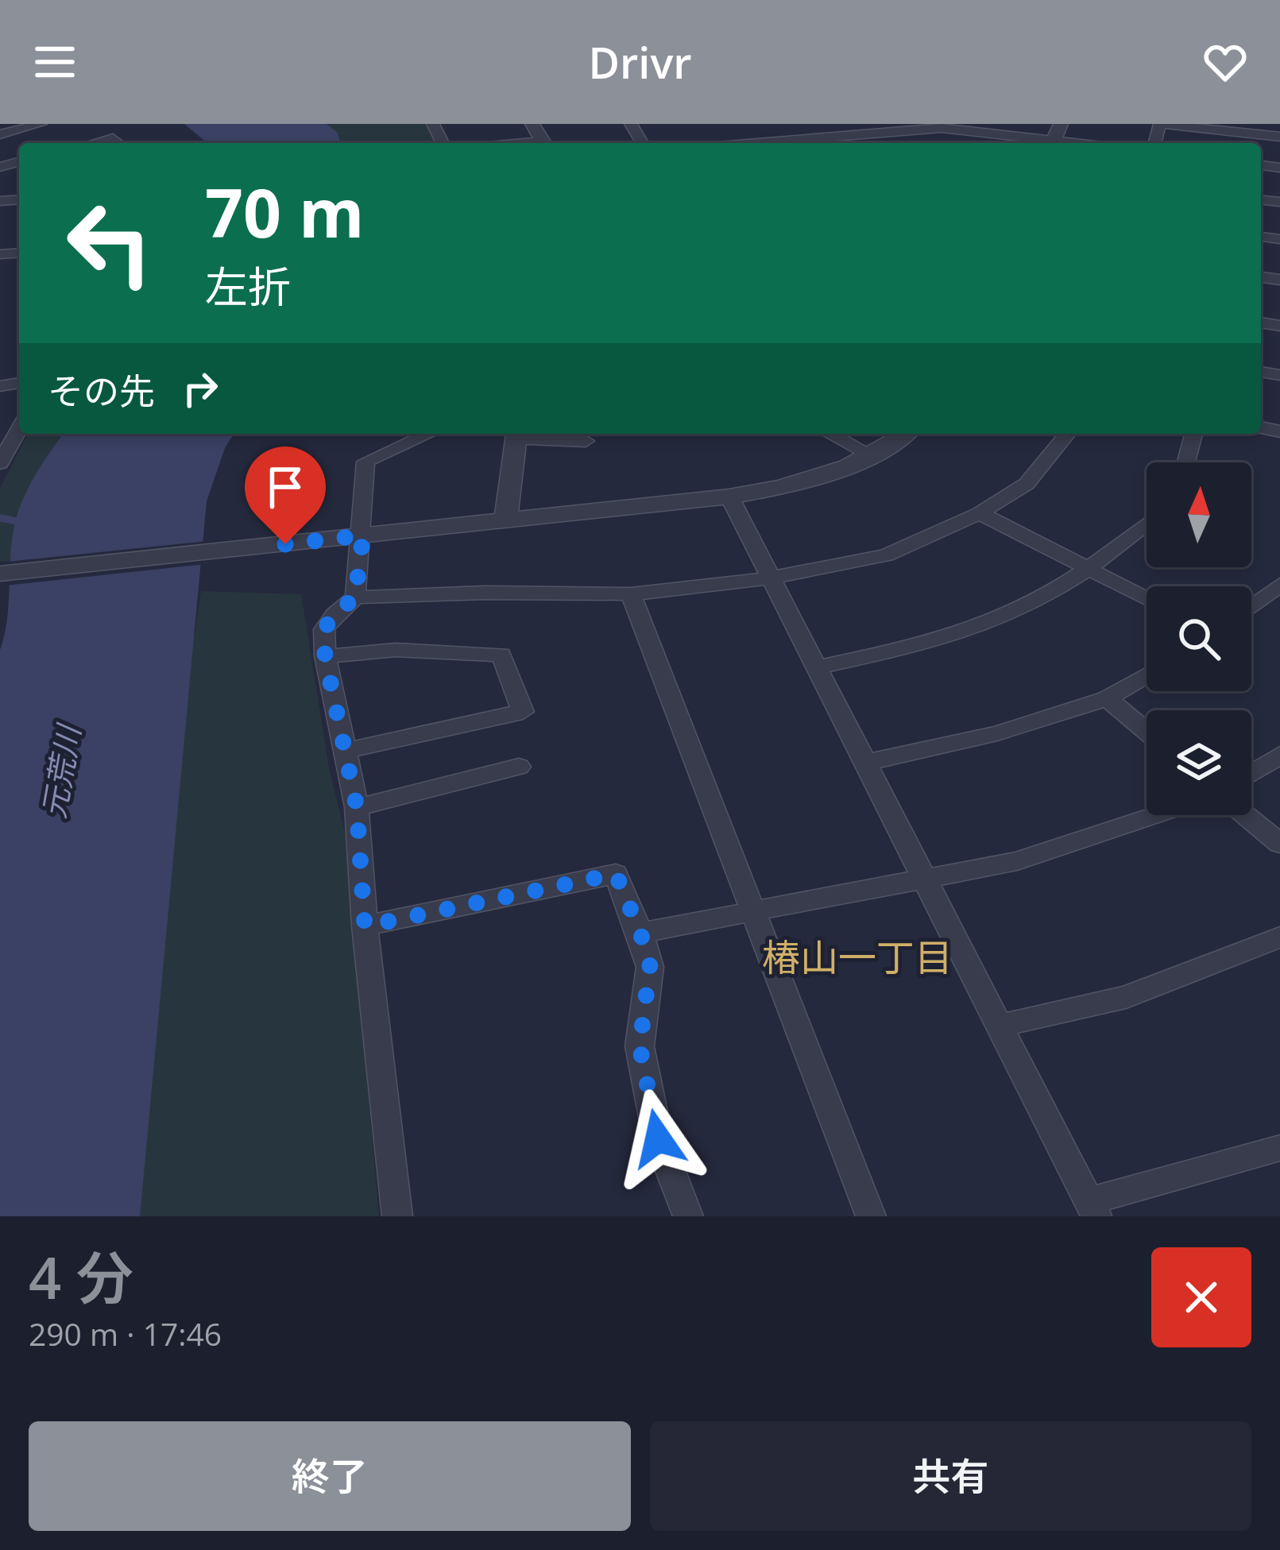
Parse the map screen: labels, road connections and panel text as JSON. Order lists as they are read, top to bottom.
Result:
{
  "districts": ["椿山一丁目"],
  "water": ["元荒川"],
  "north": "top",
  "page": {
    "header": "Drivr",
    "turn": ["70 m", "左折"],
    "then": "その先",
    "heading": ["4 分", "290 m · 17:46"],
    "buttons": ["終了", "共有"]
  }
}
